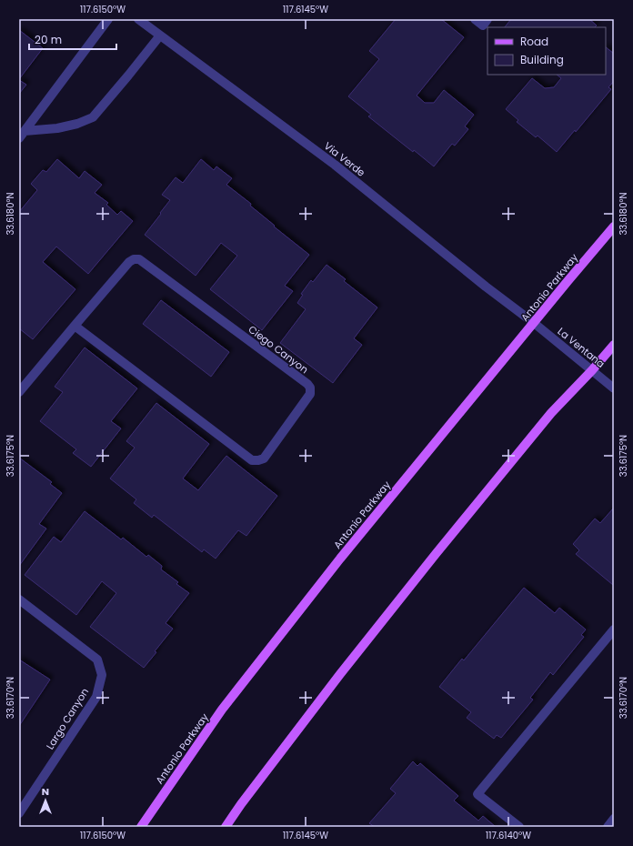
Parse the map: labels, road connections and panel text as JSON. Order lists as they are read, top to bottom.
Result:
{
  "streets": {
    "main road": ["Antonio Parkway"],
    "street": [
      "Via Verde",
      "La Ventana",
      "Ciego Canyon",
      "Largo Canyon"
    ]
  },
  "crossings": [
    ["Via Verde", "Antonio Parkway"],
    ["Via Verde", "La Ventana"],
    ["Antonio Parkway", "La Ventana"]
  ],
  "legend": ["Road", "Building"],
  "scale_bar": "20 m",
  "north": "top",
  "coordinates": [
    "117.6150°W",
    "117.6145°W",
    "33.6180°N",
    "33.6175°N",
    "33.6170°N",
    "117.6140°W"
  ]
}
